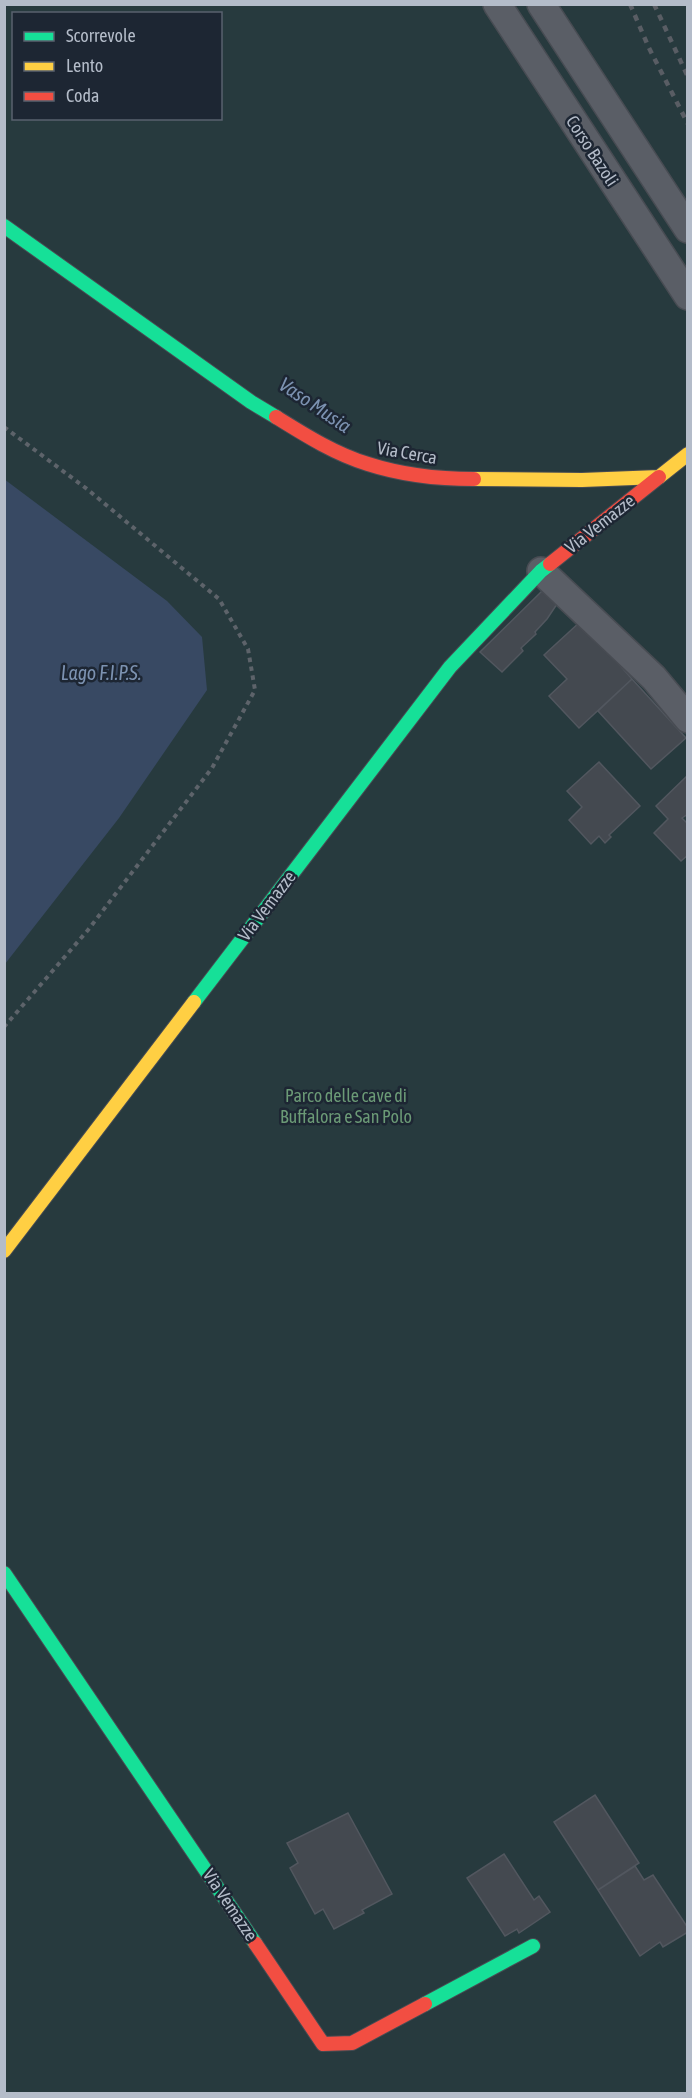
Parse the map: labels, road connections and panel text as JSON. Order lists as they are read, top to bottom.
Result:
{
  "streets": {
    "street": ["Corso Bazoli", "Via Cerca", "Via Vemazze"]
  },
  "crossings": [
    ["Via Cerca", "Via Vemazze"]
  ],
  "water": ["Vaso Musia", "Lago F.I.P.S."],
  "parks": ["Parco delle cave di Buffalora e San Polo"],
  "legend": ["Scorrevole", "Lento", "Coda"]
}
